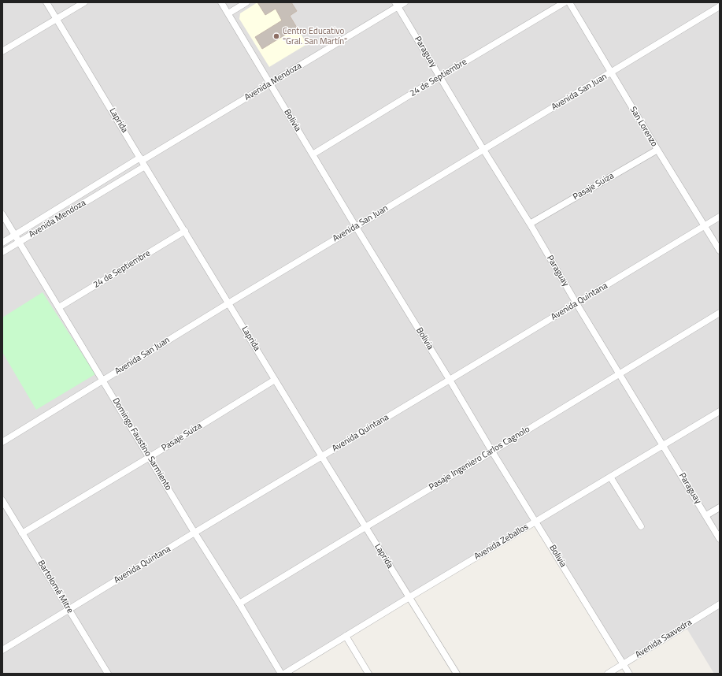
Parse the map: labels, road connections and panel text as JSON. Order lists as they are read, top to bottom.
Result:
{
  "streets": {
    "street": [
      "Paraguay",
      "24 de Septiembre",
      "Avenida Mendoza",
      "Avenida San Juan",
      "Laprida",
      "Bolivia",
      "San Lorenzo",
      "Pasaje Suiza",
      "Avenida Quintana",
      "Domingo Faustino Sarmiento",
      "Pasaje Ingeniero Carlos Cagnolo",
      "Avenida Zeballos",
      "Bartolomé Mitre",
      "Avenida Saavedra"
    ]
  },
  "crossings": [
    ["Paraguay", "24 de Septiembre"],
    ["Paraguay", "Avenida Mendoza"],
    ["Paraguay", "Avenida San Juan"],
    ["Paraguay", "Pasaje Suiza"],
    ["Paraguay", "Avenida Quintana"],
    ["Paraguay", "Pasaje Ingeniero Carlos Cagnolo"],
    ["Paraguay", "Avenida Zeballos"],
    ["24 de Septiembre", "Laprida"],
    ["24 de Septiembre", "Bolivia"],
    ["24 de Septiembre", "Domingo Faustino Sarmiento"],
    ["Avenida Mendoza", "Laprida"],
    ["Avenida Mendoza", "Bolivia"],
    ["Avenida Mendoza", "Domingo Faustino Sarmiento"],
    ["Avenida San Juan", "Laprida"],
    ["Avenida San Juan", "Bolivia"],
    ["Avenida San Juan", "San Lorenzo"],
    ["Avenida San Juan", "Domingo Faustino Sarmiento"],
    ["Laprida", "Pasaje Suiza"],
    ["Laprida", "Avenida Quintana"],
    ["Laprida", "Pasaje Ingeniero Carlos Cagnolo"],
    ["Laprida", "Avenida Zeballos"],
    ["Bolivia", "Avenida Quintana"],
    ["Bolivia", "Pasaje Ingeniero Carlos Cagnolo"],
    ["Bolivia", "Avenida Zeballos"],
    ["Bolivia", "Avenida Saavedra"],
    ["San Lorenzo", "Pasaje Suiza"],
    ["San Lorenzo", "Avenida Quintana"],
    ["Pasaje Suiza", "Domingo Faustino Sarmiento"],
    ["Pasaje Suiza", "Bartolomé Mitre"],
    ["Avenida Quintana", "Domingo Faustino Sarmiento"],
    ["Avenida Quintana", "Bartolomé Mitre"],
    ["Domingo Faustino Sarmiento", "Pasaje Ingeniero Carlos Cagnolo"]
  ],
  "places": ["Centro Educativo \"Gral. San Martín\""]
}
